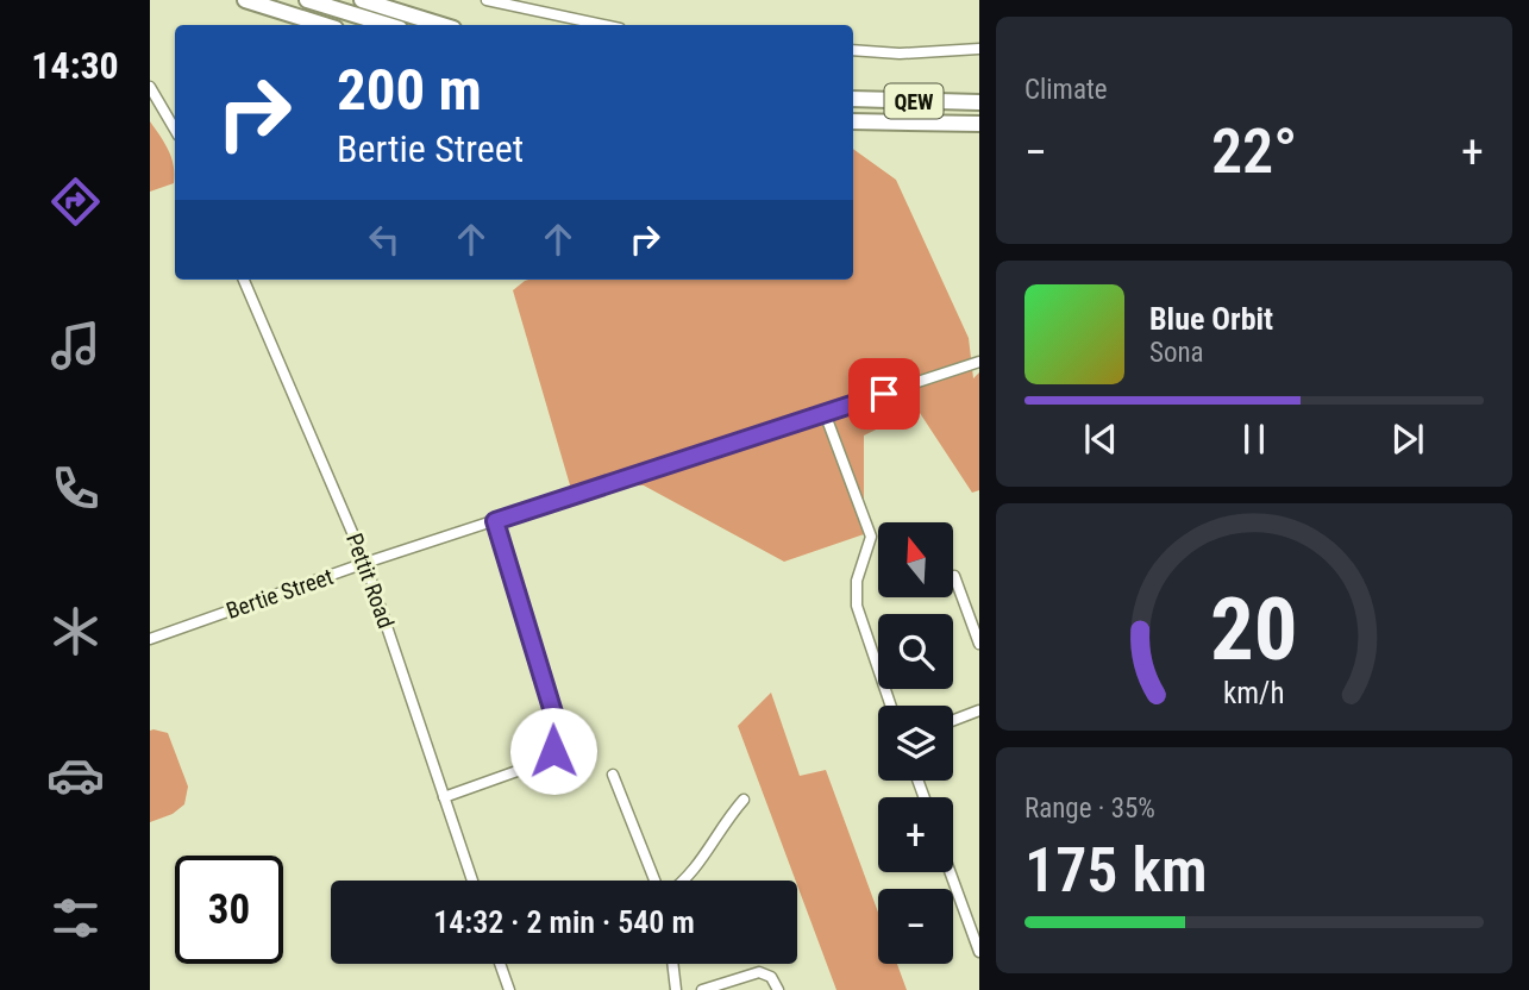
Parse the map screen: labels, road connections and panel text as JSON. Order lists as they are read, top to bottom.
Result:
{
  "streets": {
    "highway": ["QEW"],
    "street": ["Pettit Road", "Bertie Street"]
  },
  "crossings": [
    ["Pettit Road", "Bertie Street"]
  ],
  "north": "top",
  "page": {
    "tabs": "14:30",
    "tile": [
      "Climate",
      ["Range · 35%", "175 km"]
    ],
    "turn": ["200 m", "Bertie Street"],
    "heat": ["−", "22°", "+"],
    "song": ["Blue Orbit", "Sona"],
    "map_buttons": ["+", "−"],
    "limit": "30",
    "trip": "14:32 · 2 min · 540 m",
    "gauge": ["20", "km/h"]
  }
}
